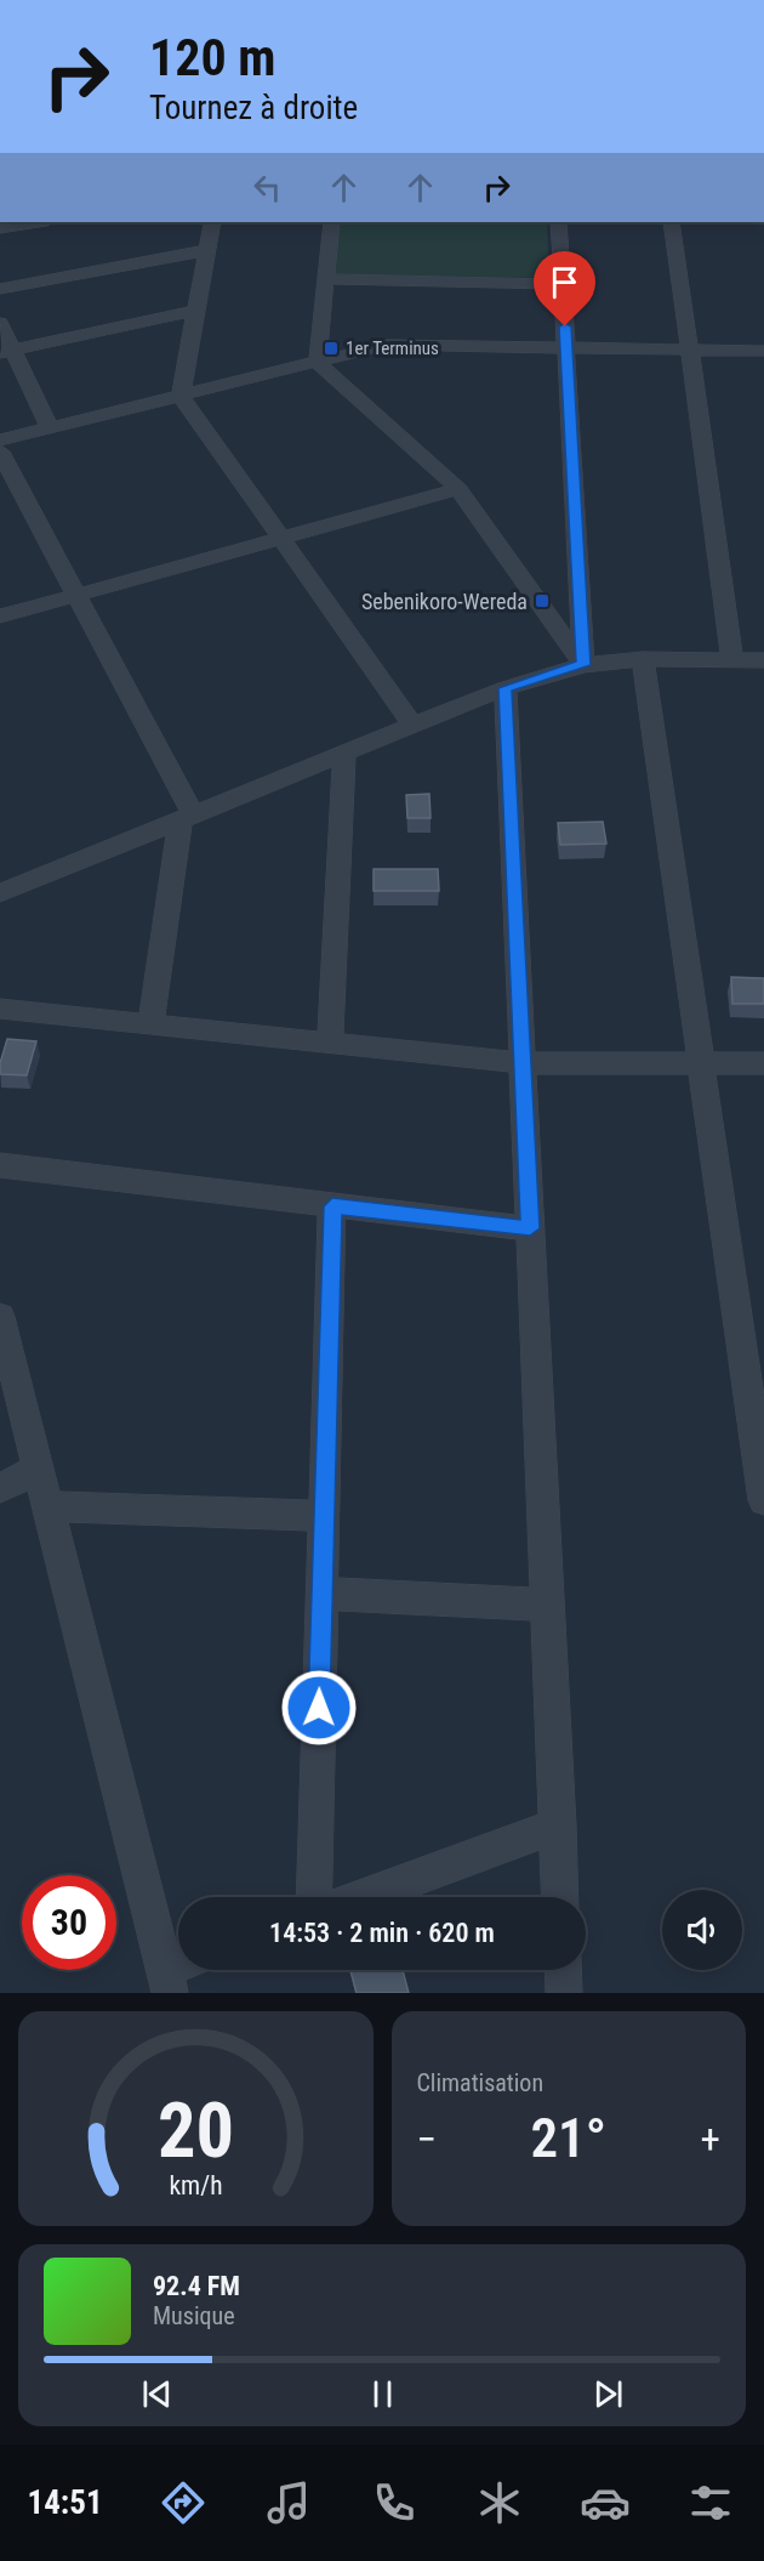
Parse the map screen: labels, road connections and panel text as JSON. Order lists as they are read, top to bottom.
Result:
{
  "places": {
    "transit": ["1er Terminus", "Sebenikoro-Wereda"]
  },
  "page": {
    "turn": ["120 m", "Tournez à droite"],
    "limit": "30",
    "trip": "14:53 · 2 min · 620 m",
    "tile": "Climatisation",
    "heat": ["−", "21°", "+"],
    "song": ["92.4 FM", "Musique"],
    "tabs": "14:51",
    "gauge": ["20", "km/h"]
  }
}
